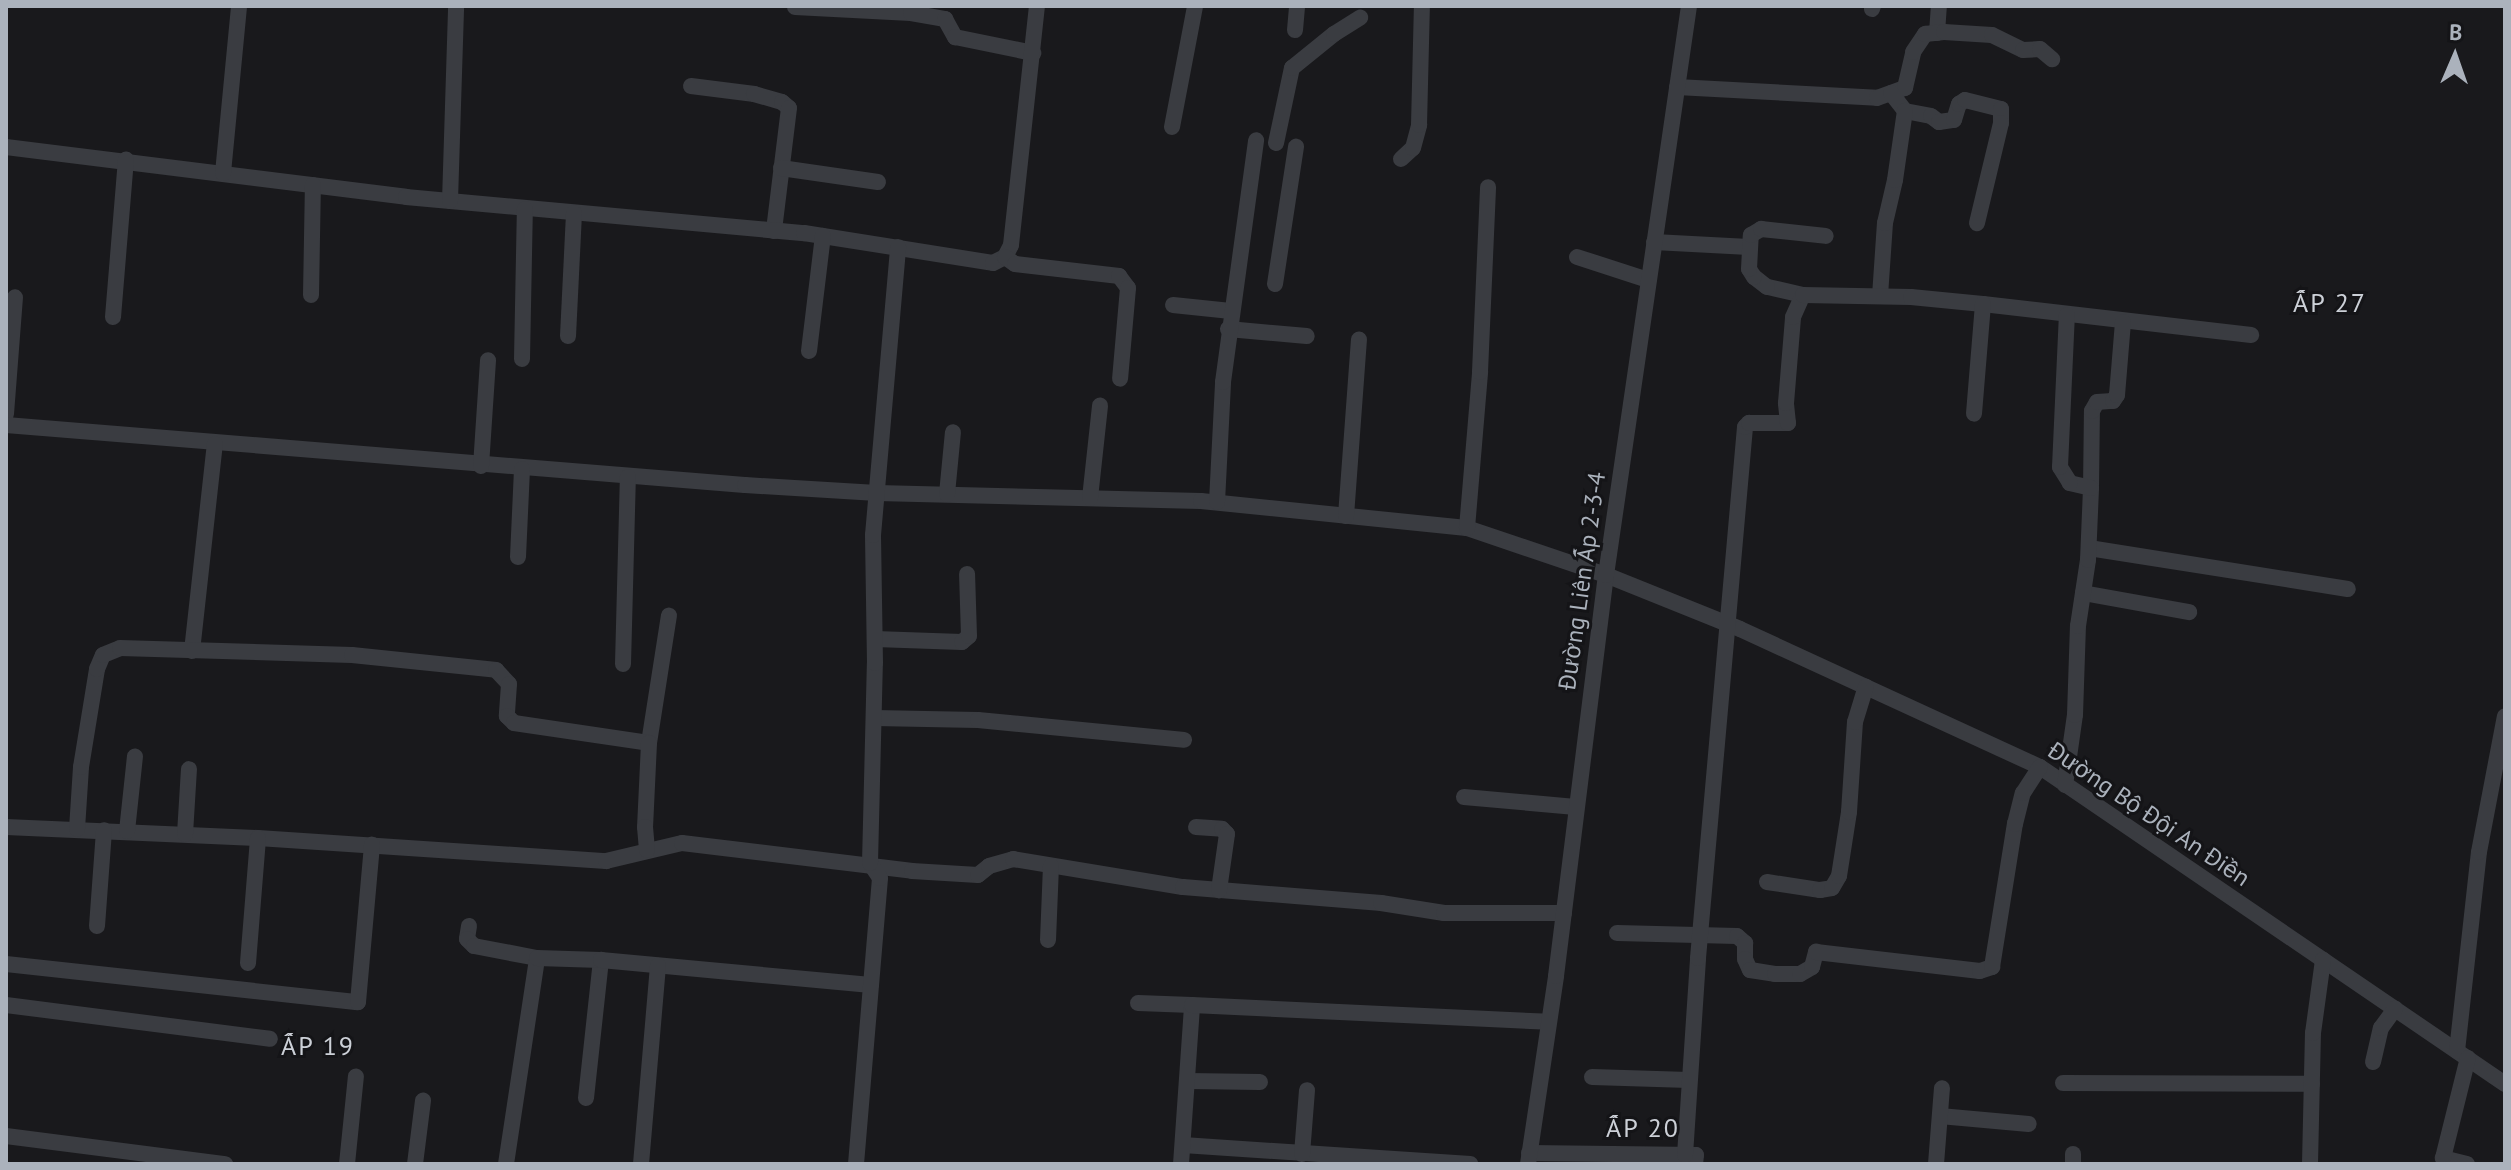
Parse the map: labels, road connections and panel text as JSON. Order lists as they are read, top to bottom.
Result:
{
  "streets": {
    "street": ["Đường Liên Ấp 2-3-4", "Đường Bộ Đội An Điền"]
  },
  "crossings": [
    ["Đường Liên Ấp 2-3-4", "Đường Bộ Đội An Điền"]
  ],
  "districts": ["ẤP 27", "ẤP 19", "ẤP 20"],
  "north": "top"
}
